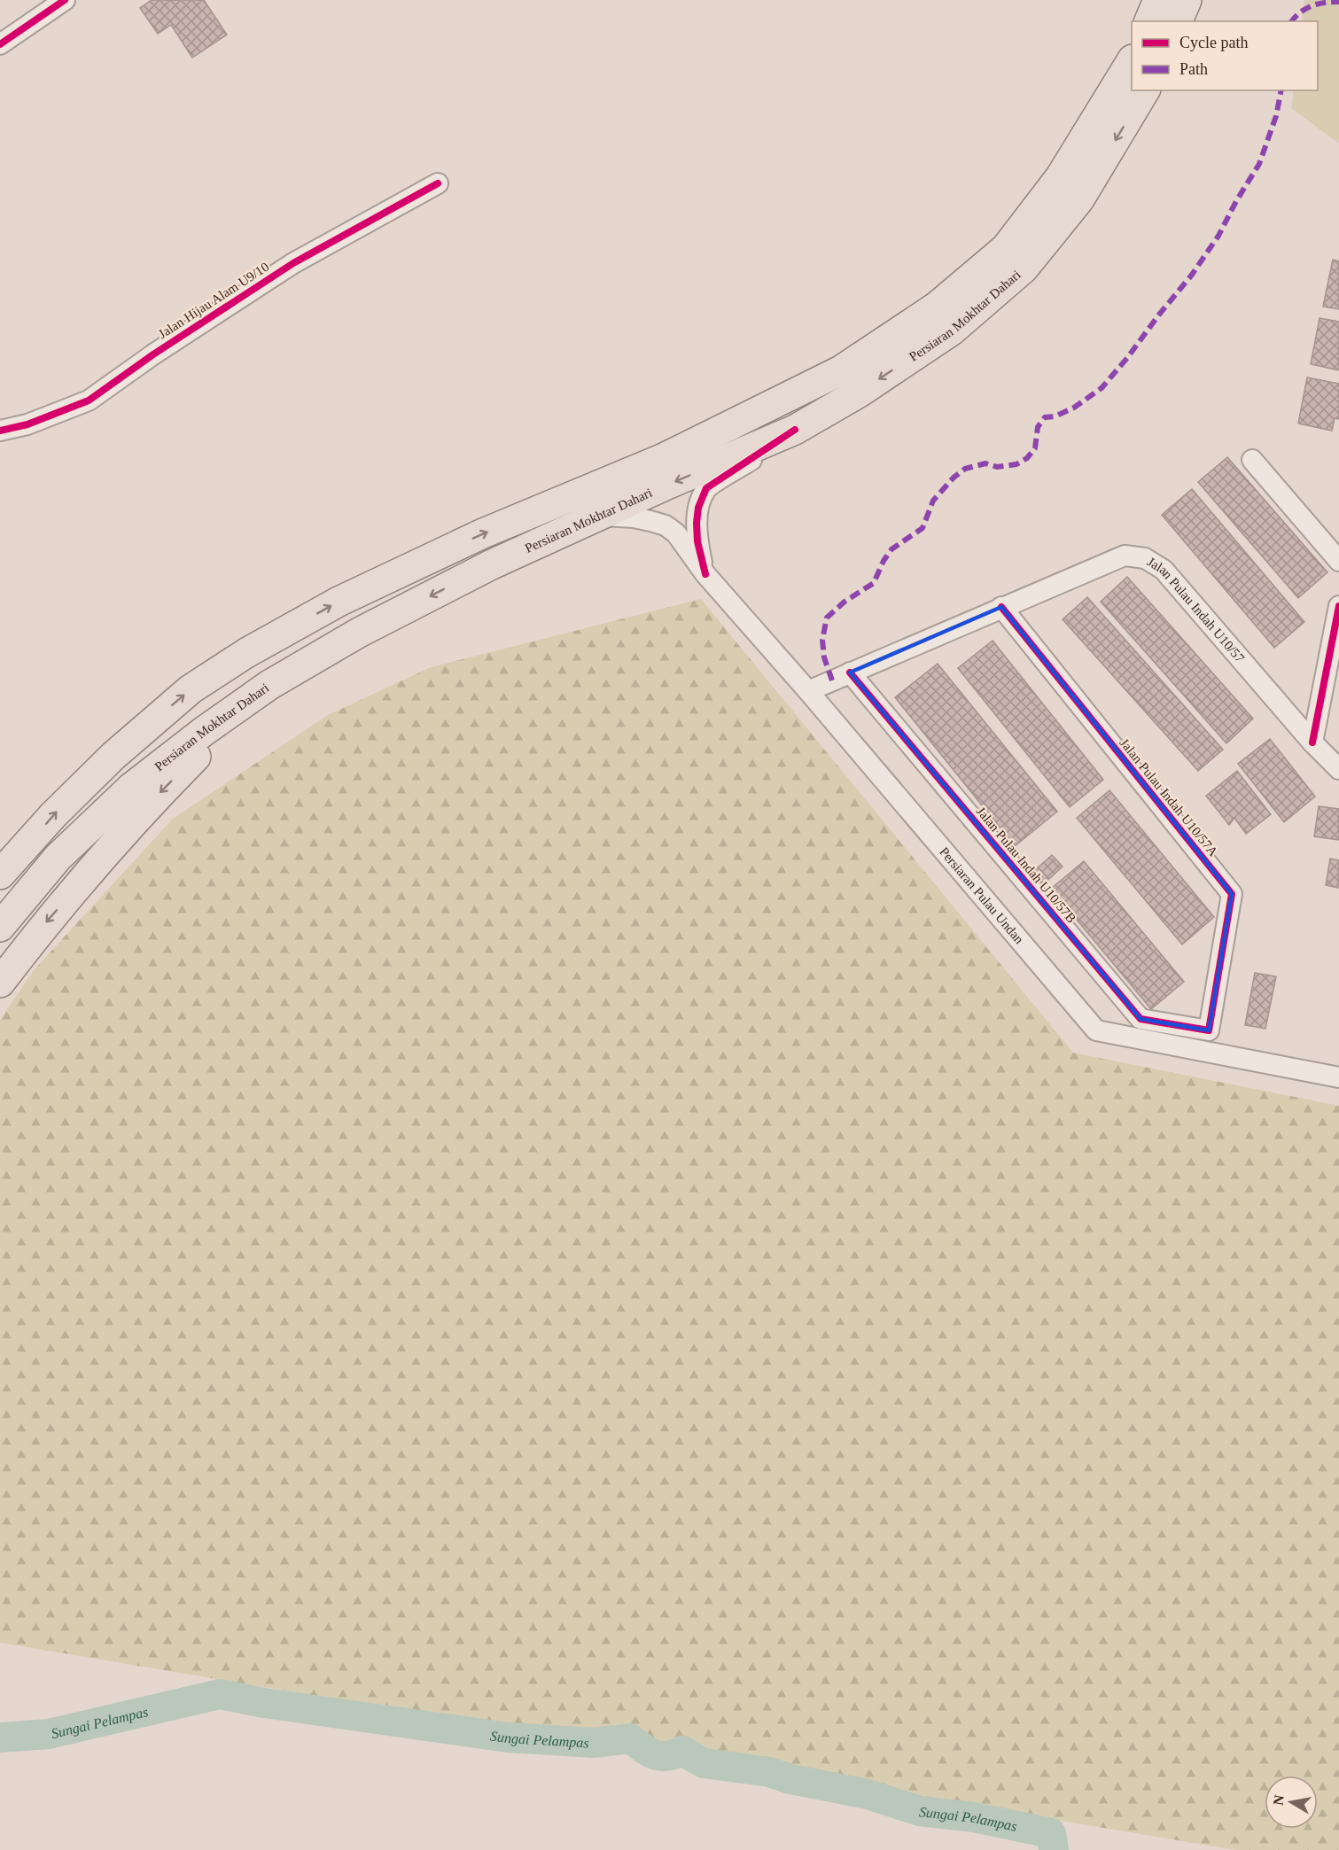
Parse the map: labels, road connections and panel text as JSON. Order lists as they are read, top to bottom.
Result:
{
  "streets": {
    "main road": ["Persiaran Mokhtar Dahari"],
    "street": [
      "Jalan Hijau Alam U9/10",
      "Jalan Pulau Indah U10/57",
      "Jalan Pulau Indah U10/57A",
      "Jalan Pulau Indah U10/57B",
      "Persiaran Pulau Undan"
    ]
  },
  "crossings": [
    ["Persiaran Mokhtar Dahari", "Persiaran Pulau Undan"],
    ["Jalan Pulau Indah U10/57", "Jalan Pulau Indah U10/57A"],
    ["Jalan Pulau Indah U10/57", "Jalan Pulau Indah U10/57B"],
    ["Jalan Pulau Indah U10/57", "Persiaran Pulau Undan"],
    ["Jalan Pulau Indah U10/57A", "Jalan Pulau Indah U10/57B"]
  ],
  "water": ["Sungai Pelampas"],
  "legend": ["Cycle path", "Path"],
  "north": "left"
}
